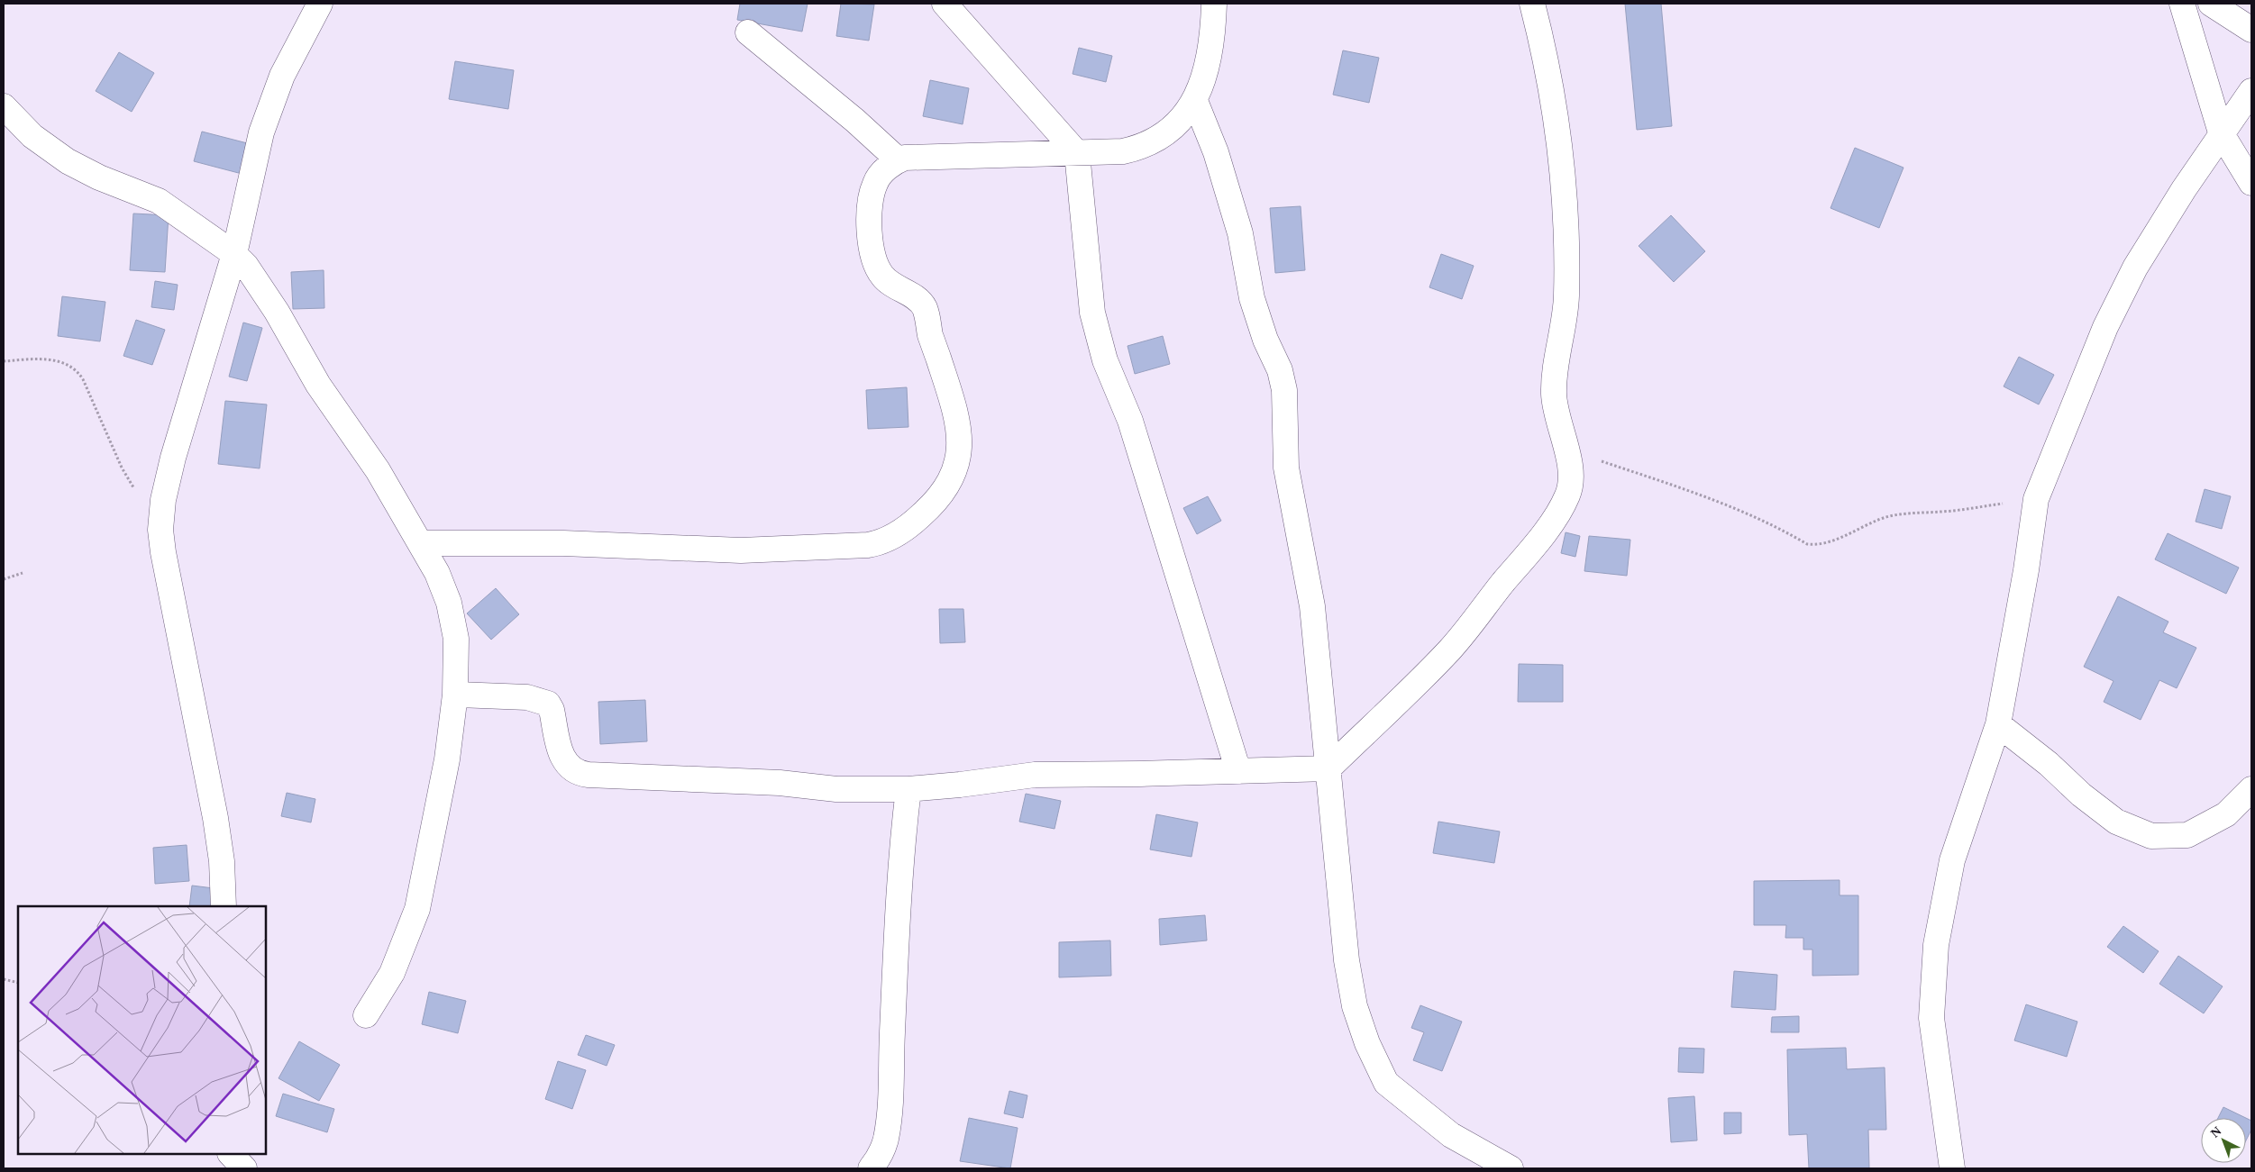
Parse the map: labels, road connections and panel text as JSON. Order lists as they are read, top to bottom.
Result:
{
  "north": "top left"
}
